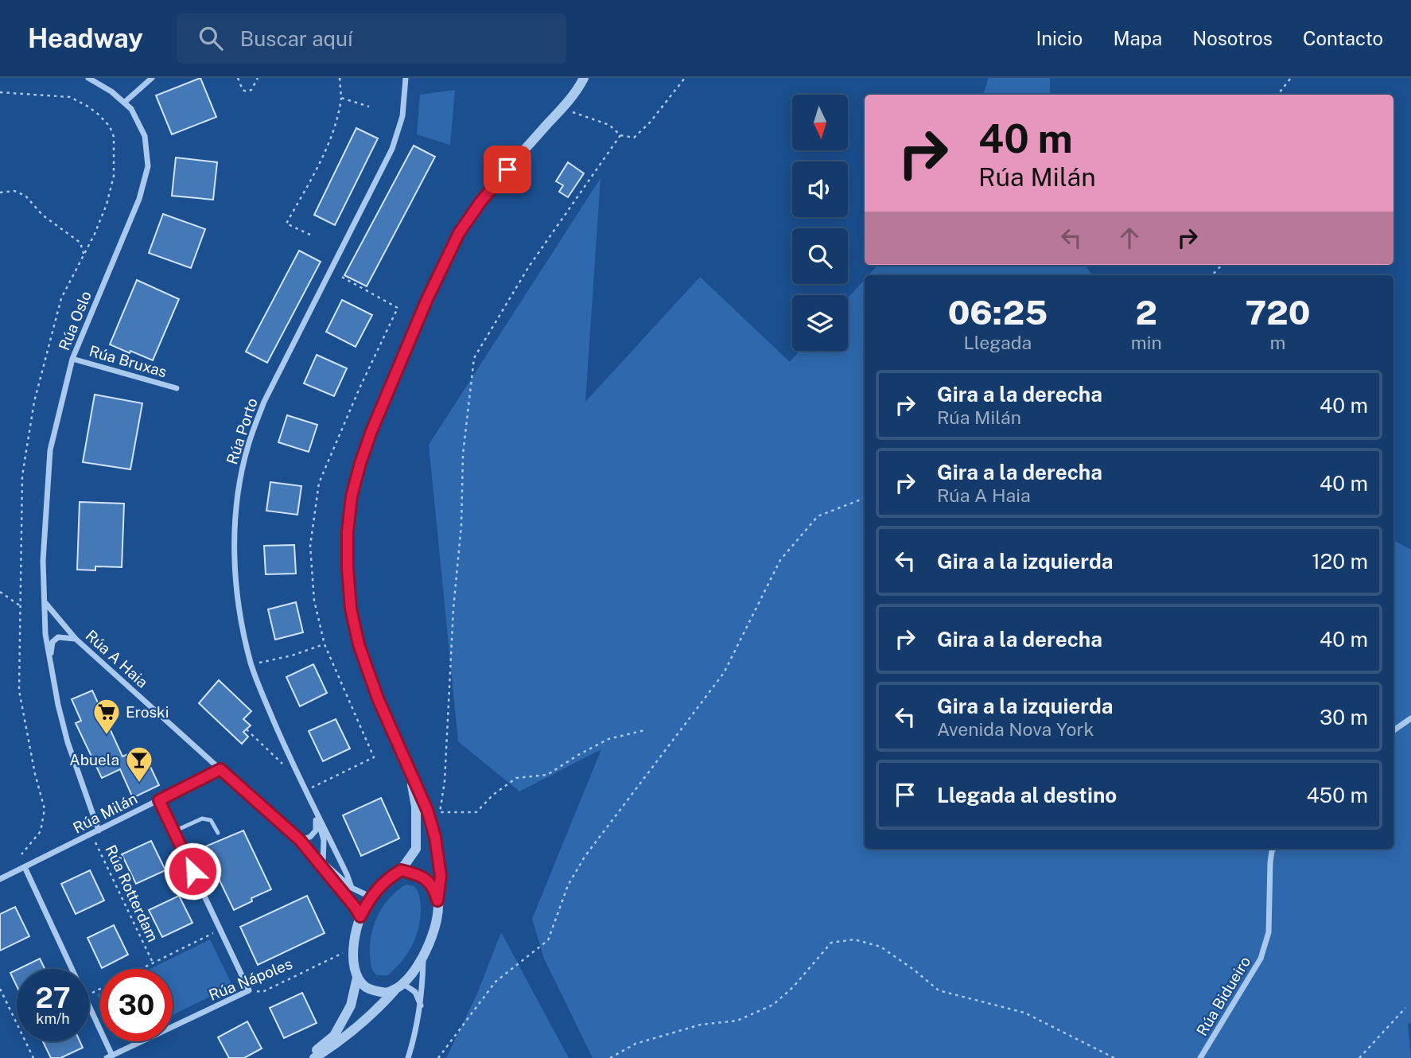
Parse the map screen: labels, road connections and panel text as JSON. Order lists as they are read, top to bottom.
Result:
{
  "streets": {
    "street": [
      "Rúa Oslo",
      "Rúa Bruxas",
      "Rúa Porto",
      "Rúa A Haia",
      "Rúa Milán",
      "Rúa Nápoles",
      "Rúa Bidueiro"
    ],
    "path": ["Rúa Rotterdam"]
  },
  "crossings": [
    ["Rúa Oslo", "Rúa Bruxas"],
    ["Rúa Oslo", "Rúa A Haia"],
    ["Rúa Oslo", "Rúa Milán"],
    ["Rúa Porto", "Rúa A Haia"],
    ["Rúa A Haia", "Rúa Milán"],
    ["Rúa Milán", "Rúa Rotterdam"]
  ],
  "places": {
    "supermarket": ["Eroski"],
    "bar": ["Abuela"]
  },
  "north": "bottom",
  "page": {
    "header": "Headway",
    "search": "Buscar aquí",
    "nav": [
      "Inicio",
      "Mapa",
      "Nosotros",
      "Contacto"
    ],
    "turn": ["40 m", "Rúa Milán"],
    "eta": [
      "06:25",
      "Llegada",
      "2",
      "min",
      "720",
      "m"
    ],
    "list": [
      {
        "name": "Gira a la derecha",
        "note": "Rúa Milán",
        "value": "40 m"
      },
      {
        "name": "Gira a la derecha",
        "note": "Rúa A Haia",
        "value": "40 m"
      },
      {
        "name": "Gira a la izquierda",
        "value": "120 m"
      },
      {
        "name": "Gira a la derecha",
        "value": "40 m"
      },
      {
        "name": "Gira a la izquierda",
        "note": "Avenida Nova York",
        "value": "30 m"
      },
      {
        "name": "Llegada al destino",
        "value": "450 m"
      }
    ],
    "speed": "27 km/h",
    "limit": "30"
  }
}
